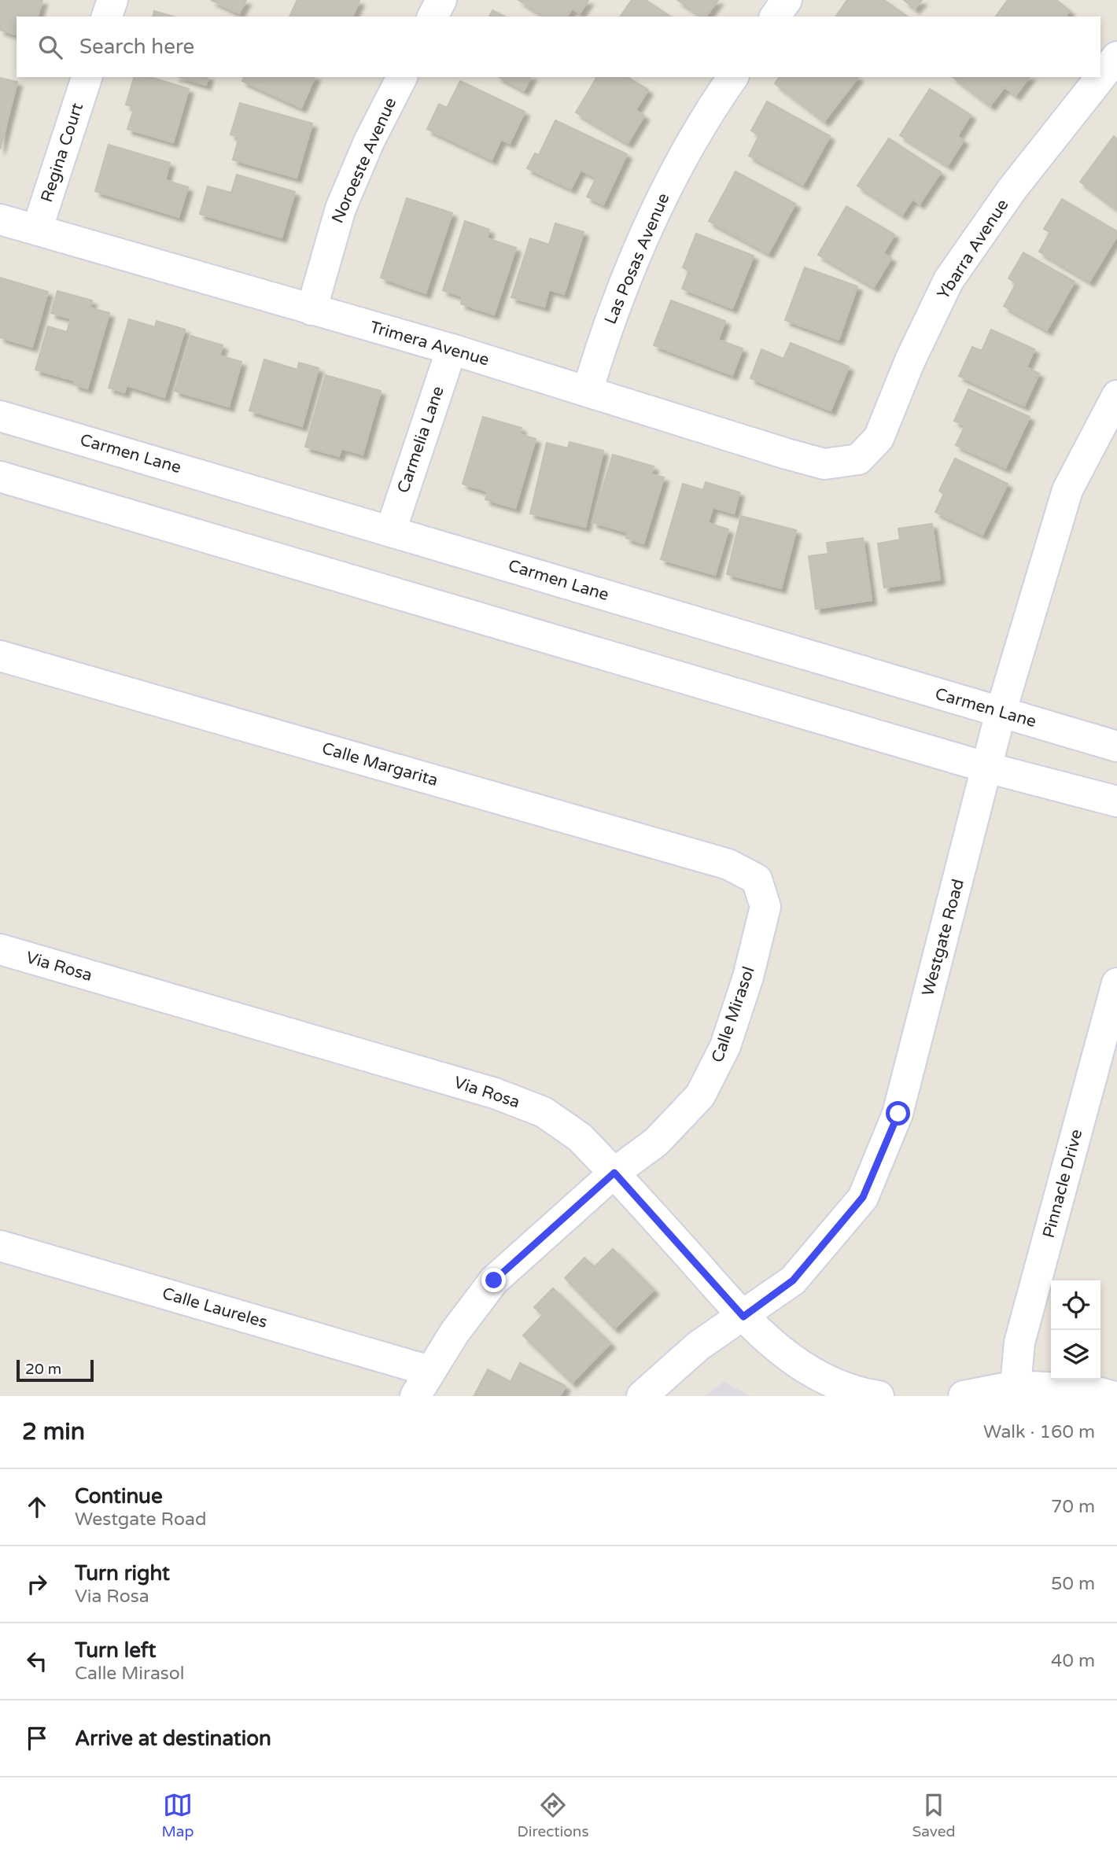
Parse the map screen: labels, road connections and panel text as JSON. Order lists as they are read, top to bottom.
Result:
{
  "streets": {
    "street": [
      "Regina Court",
      "Noroeste Avenue",
      "Ybarra Avenue",
      "Las Posas Avenue",
      "Trimera Avenue",
      "Carmelia Lane",
      "Carmen Lane",
      "Calle Margarita",
      "Westgate Road",
      "Via Rosa",
      "Calle Mirasol",
      "Pinnacle Drive",
      "Calle Laureles"
    ]
  },
  "crossings": [
    ["Regina Court", "Trimera Avenue"],
    ["Noroeste Avenue", "Trimera Avenue"],
    ["Ybarra Avenue", "Trimera Avenue"],
    ["Las Posas Avenue", "Trimera Avenue"],
    ["Trimera Avenue", "Carmelia Lane"],
    ["Carmelia Lane", "Carmen Lane"],
    ["Carmen Lane", "Westgate Road"],
    ["Calle Margarita", "Calle Mirasol"],
    ["Westgate Road", "Via Rosa"],
    ["Via Rosa", "Calle Mirasol"],
    ["Calle Mirasol", "Calle Laureles"]
  ],
  "scale_bar": "20 m",
  "page": {
    "search": "Search here",
    "scale": "20 m",
    "heading": ["2 min", "Walk · 160 m"],
    "list": [
      ["Continue", "Westgate Road", "70 m"],
      ["Turn right", "Via Rosa", "50 m"],
      ["Turn left", "Calle Mirasol", "40 m"],
      "Arrive at destination"
    ],
    "nav": ["Map", "Directions", "Saved"]
  }
}
